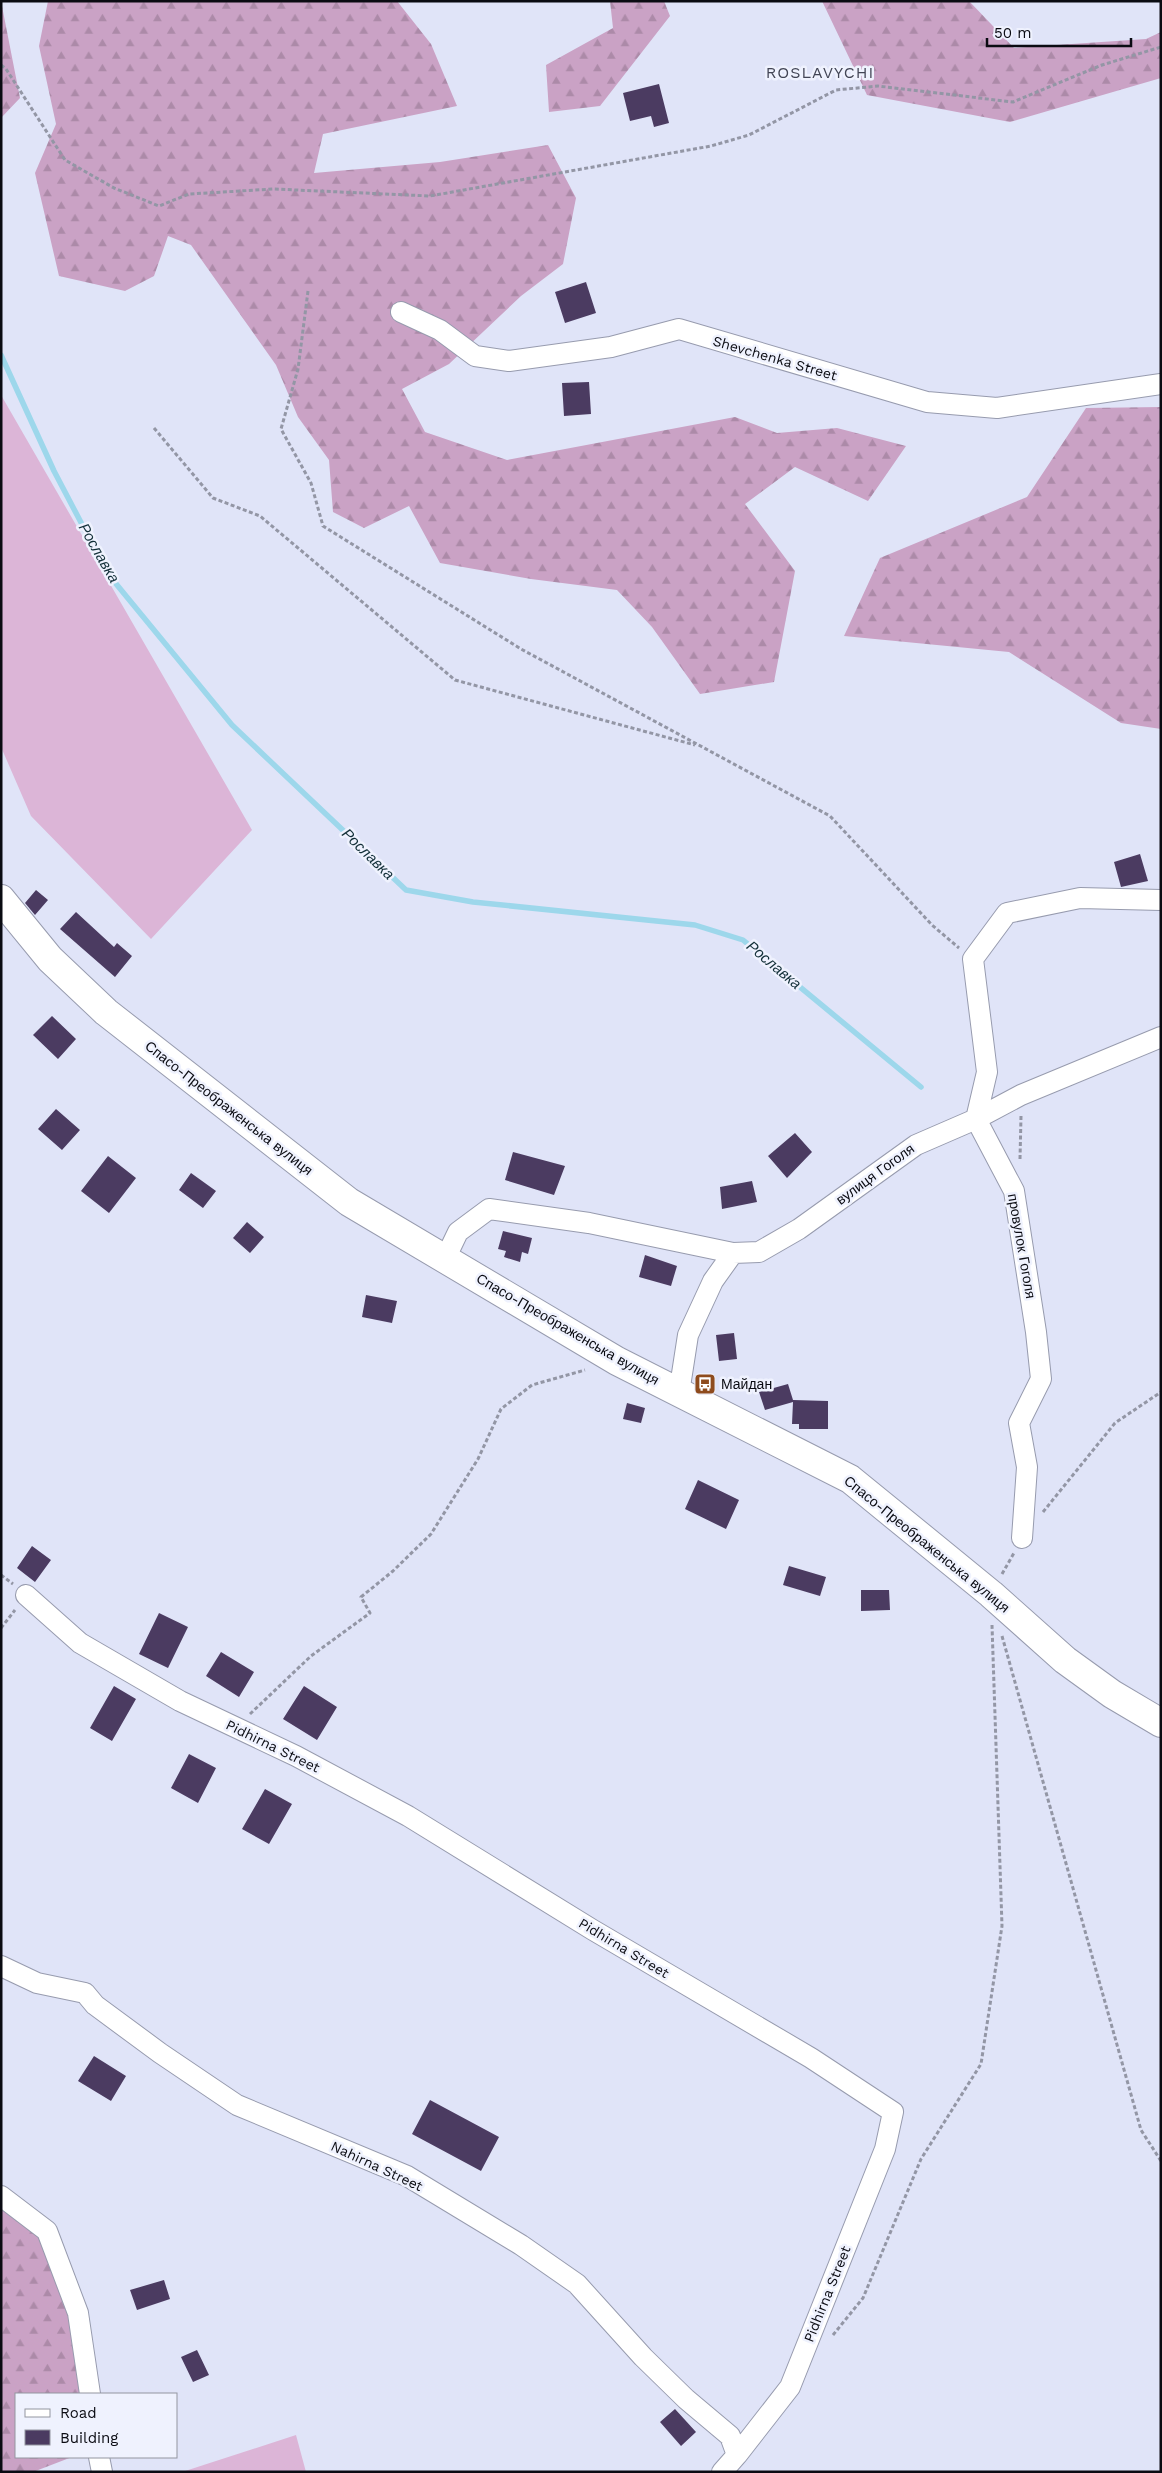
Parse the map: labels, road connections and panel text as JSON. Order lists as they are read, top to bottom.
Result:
{
  "streets": {
    "street": [
      "Shevchenka Street",
      "Спасо-Преображенська вулиця",
      "вулиця Гоголя",
      "провулок Гоголя",
      "Pidhirna Street",
      "Nahirna Street"
    ]
  },
  "crossings": [
    ["Спасо-Преображенська вулиця", "вулиця Гоголя"],
    ["вулиця Гоголя", "провулок Гоголя"],
    ["Pidhirna Street", "Nahirna Street"]
  ],
  "districts": ["ROSLAVYCHI"],
  "water": ["Рославка"],
  "places": {
    "bus stop": ["Майдан"]
  },
  "legend": ["Road", "Building"],
  "scale_bar": "50 m"
}
